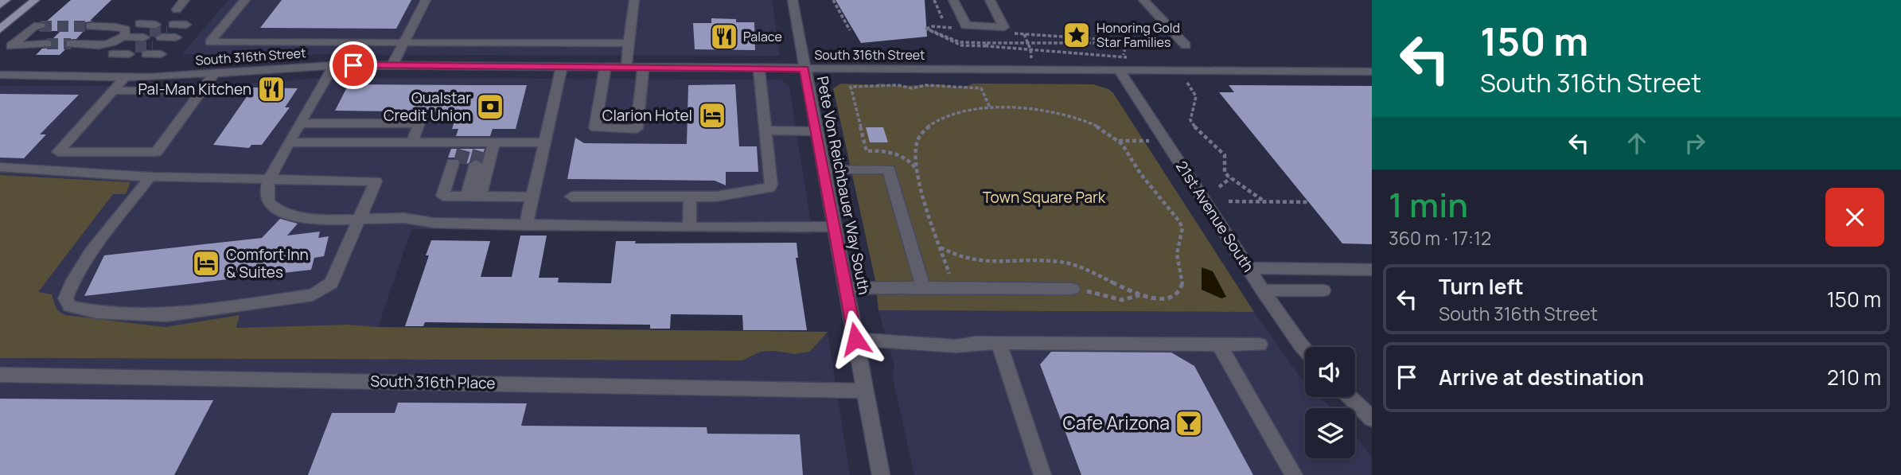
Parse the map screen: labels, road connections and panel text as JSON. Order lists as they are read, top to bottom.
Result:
{
  "streets": {
    "street": [
      "South 316th Street",
      "Pete Von Reichbauer Way South",
      "21st Avenue South",
      "South 316th Place"
    ]
  },
  "crossings": [
    ["South 316th Street", "Pete Von Reichbauer Way South"],
    ["South 316th Street", "21st Avenue South"],
    ["Pete Von Reichbauer Way South", "South 316th Place"]
  ],
  "parks": ["Town Square Park"],
  "places": {
    "place": ["Honoring Gold Star Families"],
    "restaurant": ["Palace", "Pal-Man Kitchen"],
    "bank": ["Qualstar Credit Union"],
    "hotel": ["Clarion Hotel", "Comfort Inn & Suites"],
    "bar": ["Cafe Arizona"]
  },
  "page": {
    "turn": ["150 m", "South 316th Street"],
    "heading": ["1 min", "360 m · 17:12"],
    "list": [
      {
        "name": "Turn left",
        "note": "South 316th Street",
        "value": "150 m"
      },
      {
        "name": "Arrive at destination",
        "value": "210 m"
      }
    ]
  }
}
